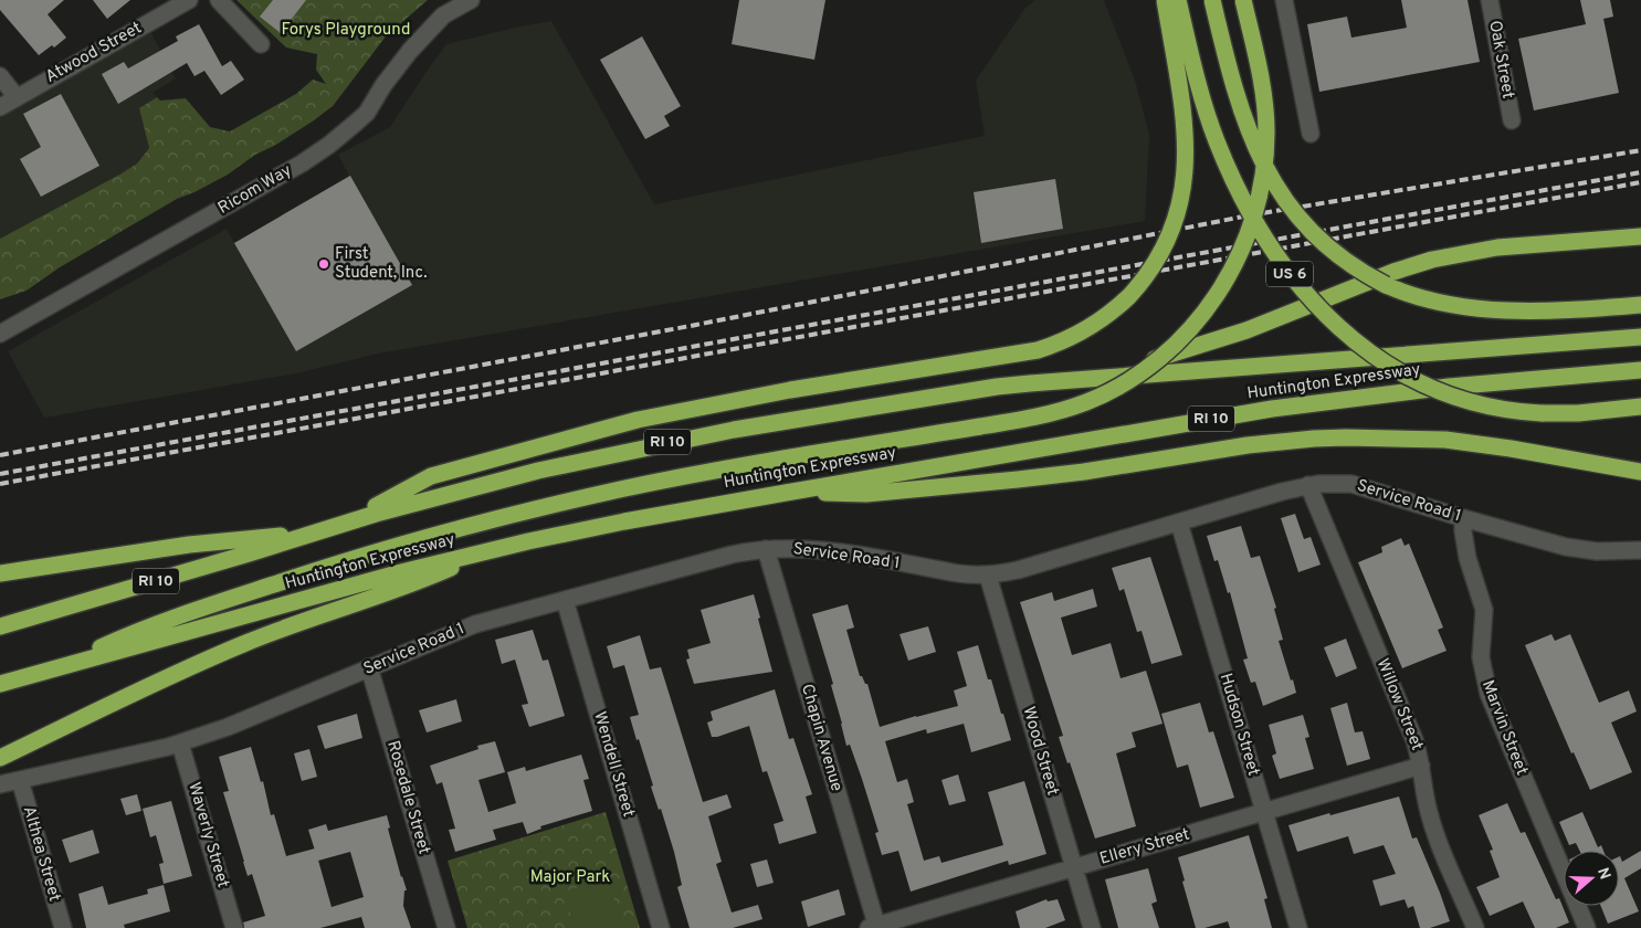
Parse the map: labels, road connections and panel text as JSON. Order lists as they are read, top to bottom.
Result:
{
  "streets": {
    "highway": ["US 6", "Huntington Expressway", "RI 10"],
    "street": [
      "Atwood Street",
      "Oak Street",
      "Ricom Way",
      "Service Road 1",
      "Willow Street",
      "Hudson Street",
      "Marvin Street",
      "Chapin Avenue",
      "Wood Street",
      "Wendell Street",
      "Rosedale Street",
      "Waverly Street",
      "Ellery Street",
      "Althea Street"
    ]
  },
  "crossings": [
    ["Service Road 1", "Willow Street"],
    ["Service Road 1", "Hudson Street"],
    ["Service Road 1", "Marvin Street"],
    ["Service Road 1", "Chapin Avenue"],
    ["Service Road 1", "Wood Street"],
    ["Service Road 1", "Wendell Street"],
    ["Service Road 1", "Rosedale Street"],
    ["Service Road 1", "Waverly Street"],
    ["Service Road 1", "Althea Street"],
    ["Willow Street", "Ellery Street"],
    ["Hudson Street", "Ellery Street"],
    ["Chapin Avenue", "Ellery Street"],
    ["Wood Street", "Ellery Street"]
  ],
  "parks": ["Forys Playground", "Major Park"],
  "places": ["First Student, Inc."],
  "north": "right"
}
